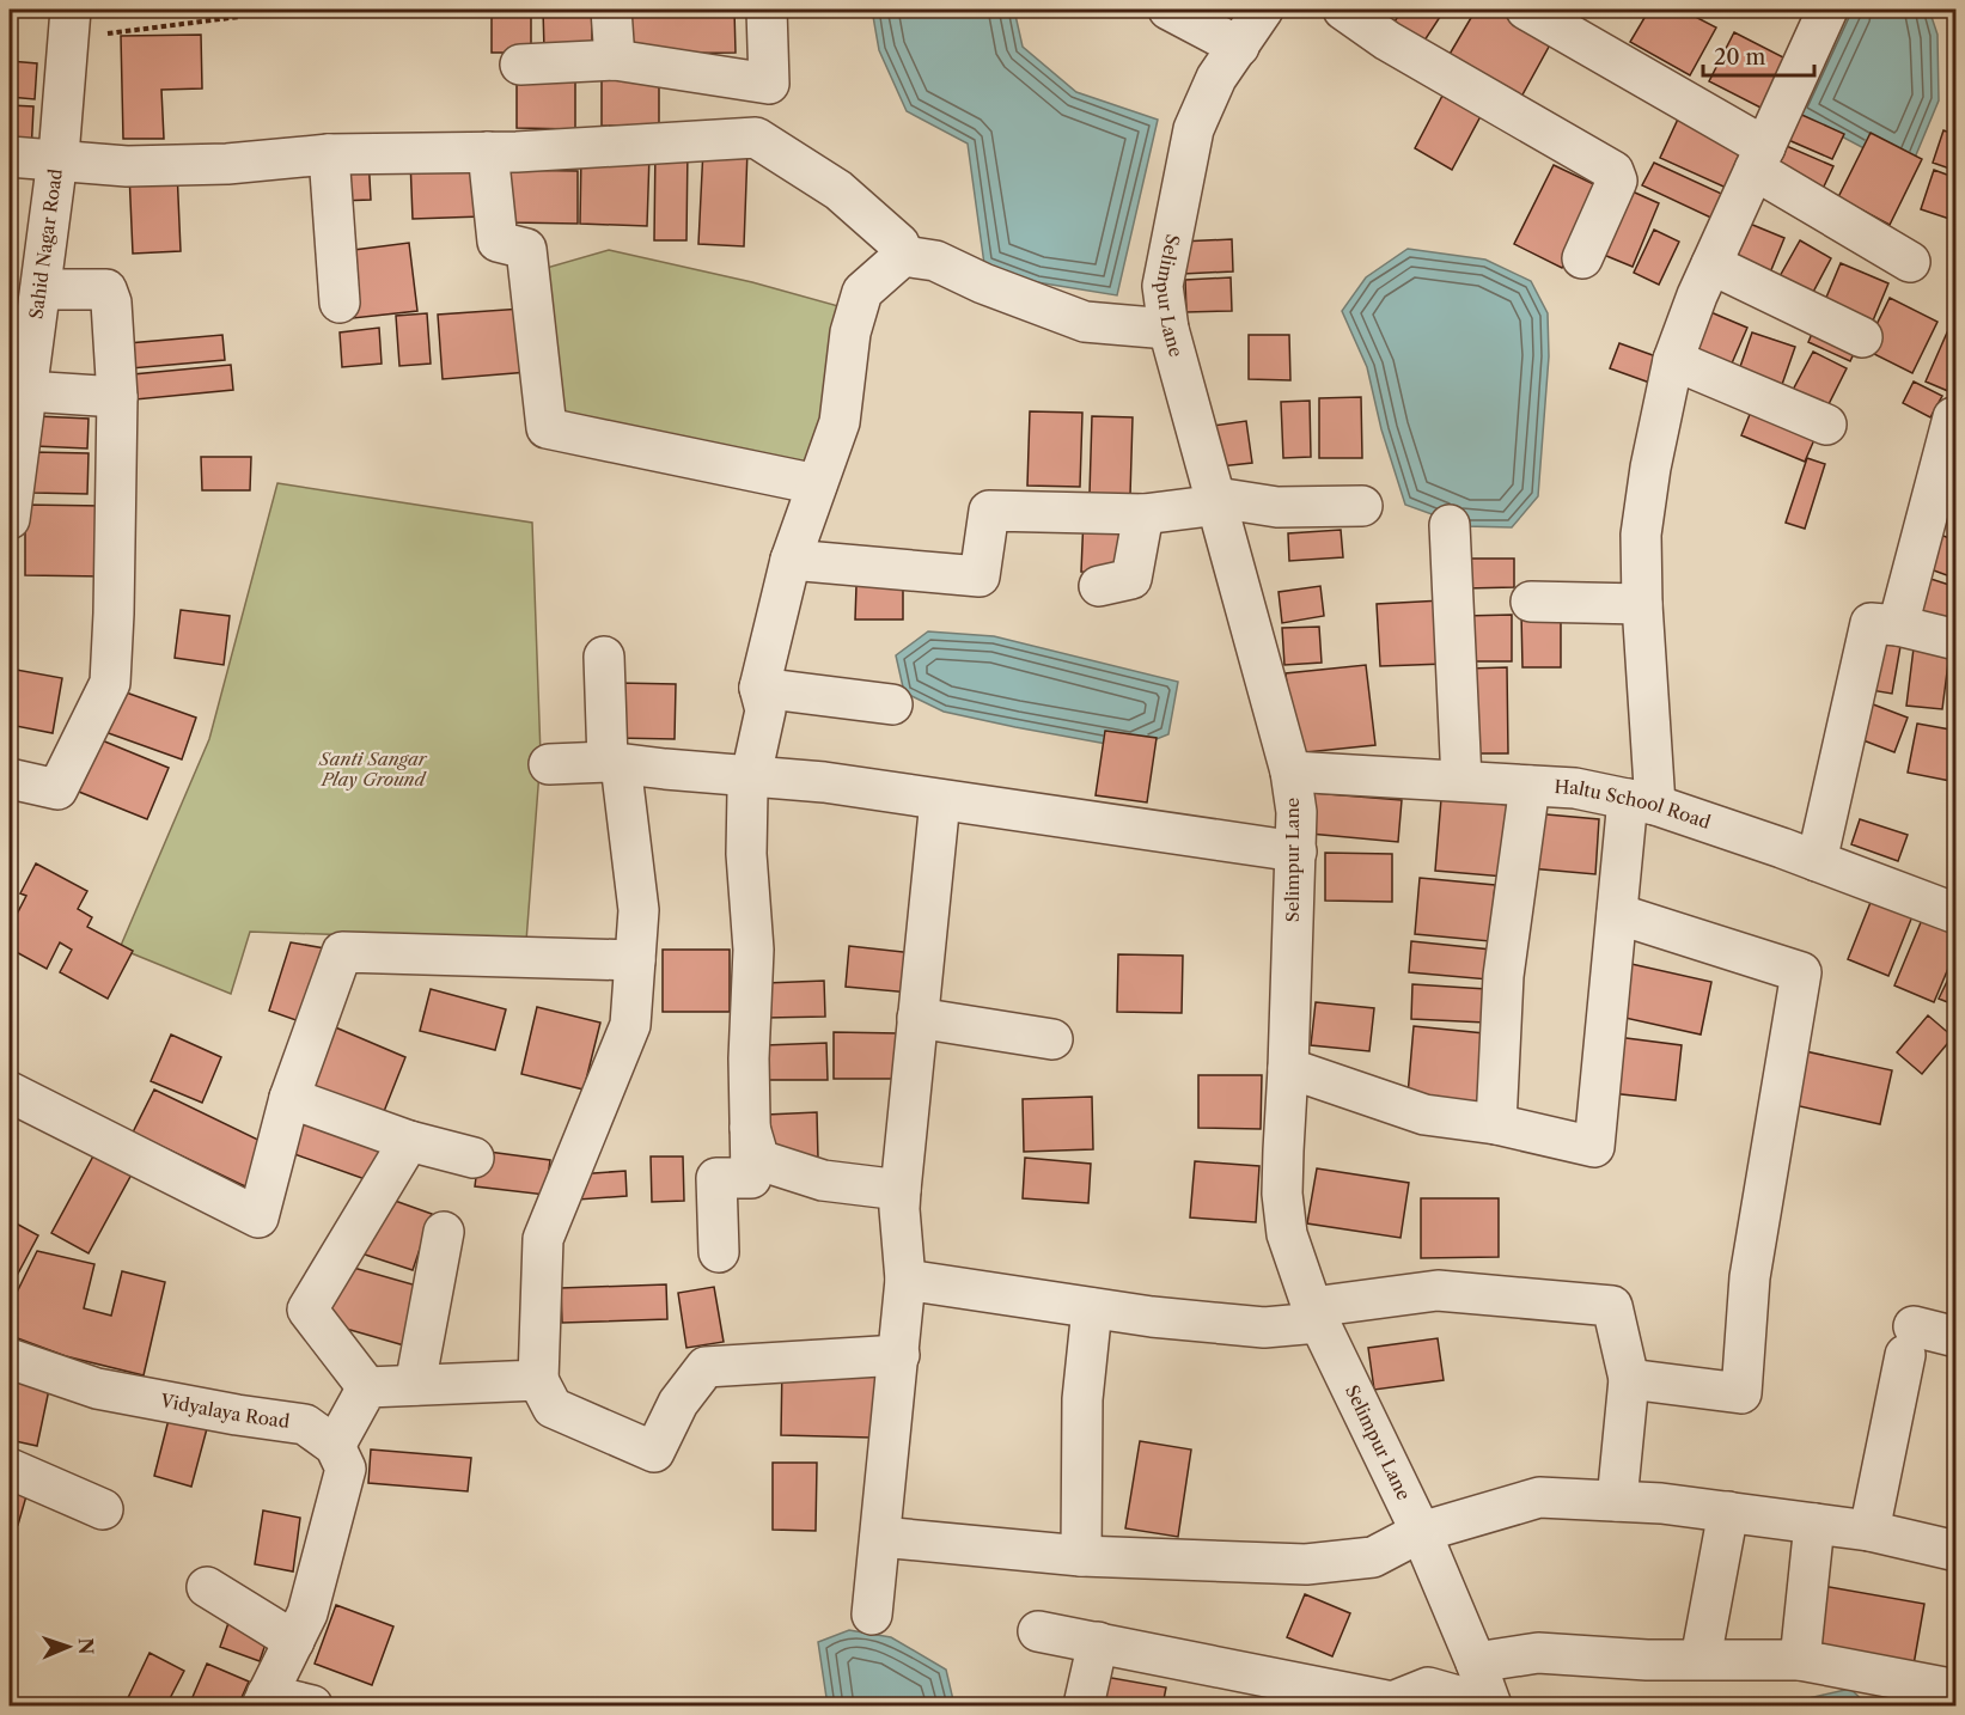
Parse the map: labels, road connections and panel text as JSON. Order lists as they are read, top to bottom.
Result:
{
  "streets": {
    "street": [
      "Sahid Nagar Road",
      "Selimpur Lane",
      "Haltu School Road",
      "Vidyalaya Road"
    ]
  },
  "crossings": [
    ["Selimpur Lane", "Haltu School Road"]
  ],
  "parks": ["Santi Sangar Play Ground"],
  "scale_bar": "20 m",
  "north": "right"
}
